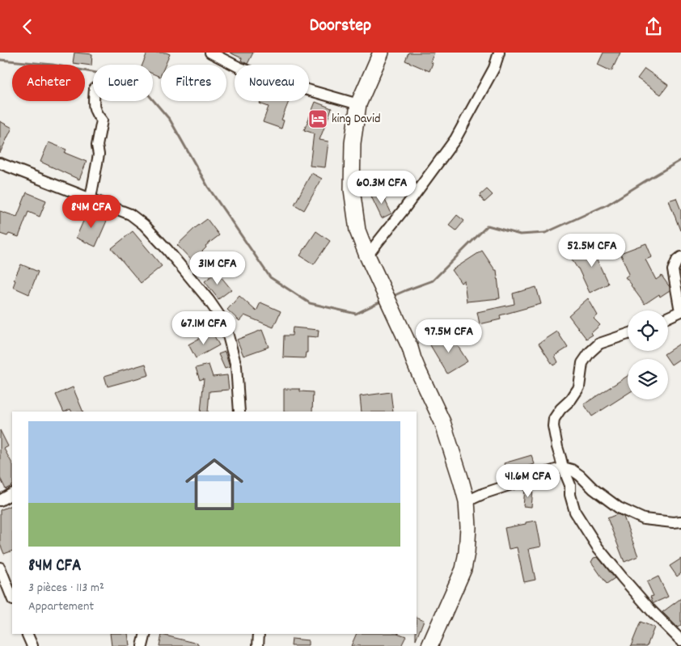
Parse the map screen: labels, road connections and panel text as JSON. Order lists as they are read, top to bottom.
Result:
{
  "places": {
    "hotel": ["king David"]
  },
  "page": {
    "header": "Doorstep",
    "chip": [
      "Acheter",
      "Louer",
      "Filtres",
      "Nouveau"
    ],
    "price": [
      "60.3M CFA",
      "84M CFA",
      "52.5M CFA",
      "31M CFA",
      "67.1M CFA",
      "97.5M CFA",
      "41.6M CFA"
    ],
    "list": [
      {
        "name": "84M CFA",
        "note": "3 pièces · 113 m² · Appartement"
      }
    ]
  }
}
